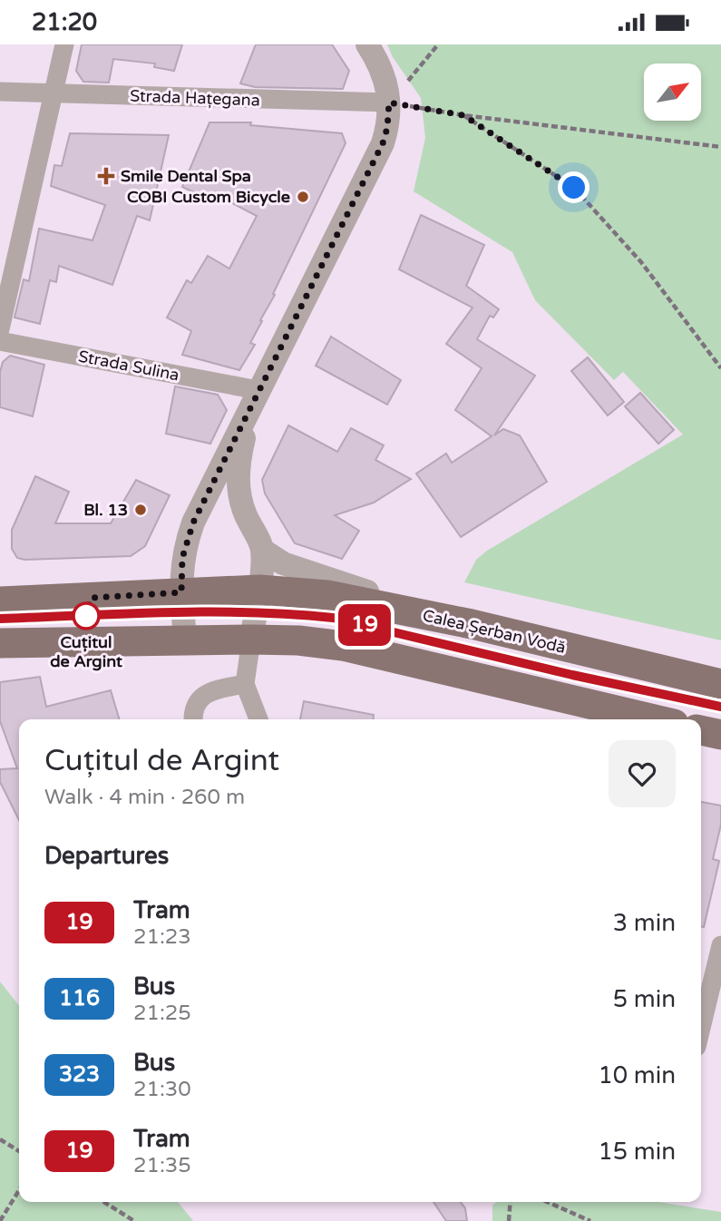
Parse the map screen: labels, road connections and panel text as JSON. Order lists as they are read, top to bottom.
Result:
{
  "streets": {
    "main road": ["Calea Șerban Vodă"],
    "street": ["Strada Hațegana", "Strada Sulina"]
  },
  "places": {
    "health": ["Smile Dental Spa"],
    "other": ["COBI Custom Bicycle", "Bl. 13", "Cuțitul de Argint"]
  },
  "lines": ["tram line 19"],
  "north": "top right",
  "page": {
    "status": "21:20",
    "on_map": "19",
    "heading": [
      ["Cuțitul de Argint", "Walk · 4 min · 260 m"],
      "Departures"
    ],
    "list": [
      {
        "mark": "19",
        "name": "Tram",
        "note": "21:23",
        "value": "3 min"
      },
      {
        "mark": "116",
        "name": "Bus",
        "note": "21:25",
        "value": "5 min"
      },
      {
        "mark": "323",
        "name": "Bus",
        "note": "21:30",
        "value": "10 min"
      },
      {
        "mark": "19",
        "name": "Tram",
        "note": "21:35",
        "value": "15 min"
      }
    ]
  }
}
